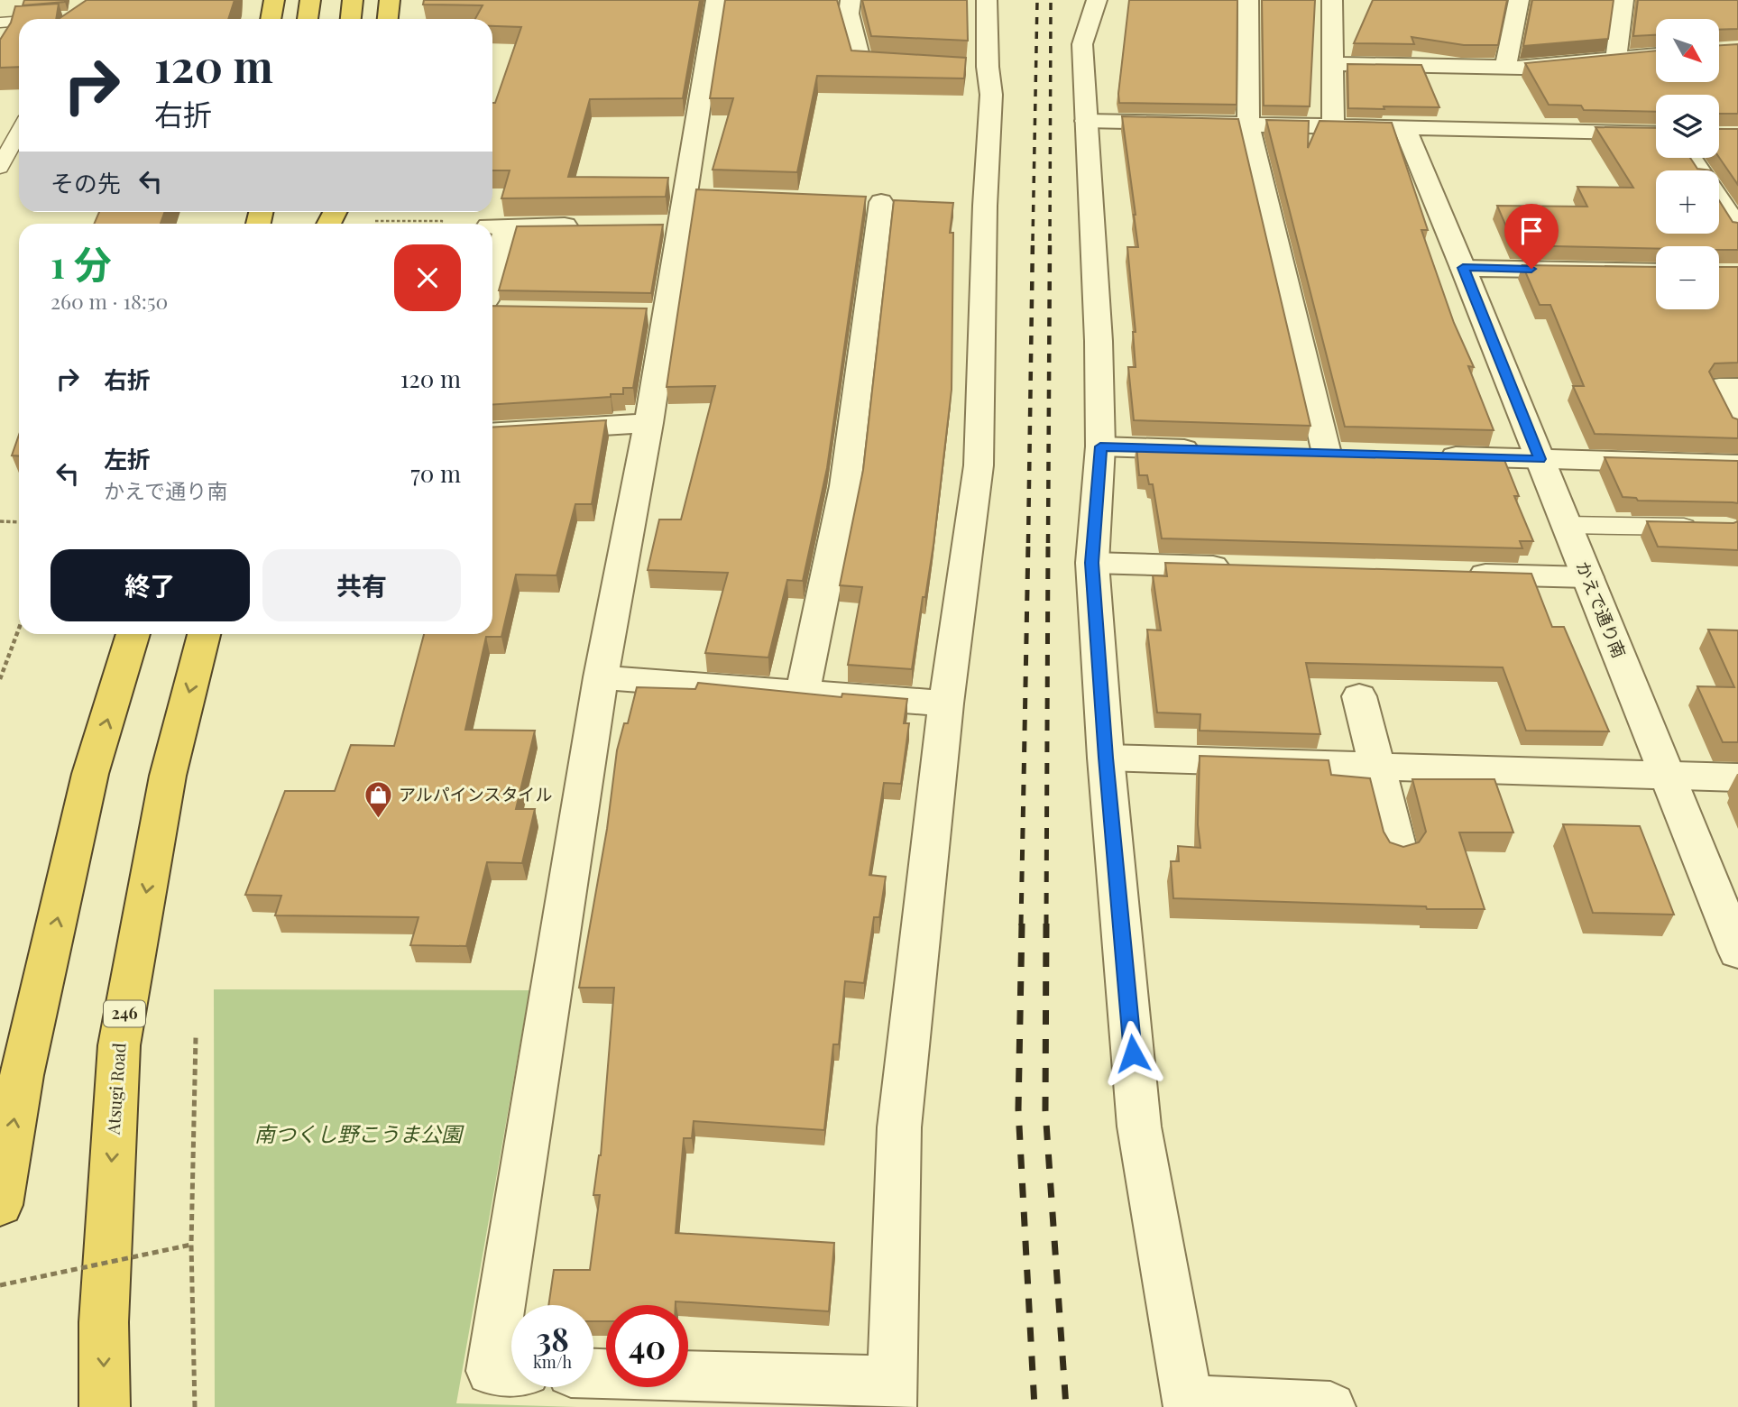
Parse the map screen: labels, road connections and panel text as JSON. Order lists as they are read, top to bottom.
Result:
{
  "streets": {
    "highway": ["246", "Atsugi Road"],
    "street": ["かえで通り南"]
  },
  "parks": ["南つくし野こうま公園"],
  "places": {
    "shop": ["アルパインスタイル"]
  },
  "north": "bottom right",
  "page": {
    "map_buttons": ["+", "−"],
    "turn": ["120 m", "右折"],
    "then": "その先",
    "heading": ["1 分", "260 m · 18:50"],
    "list": [
      {
        "name": "右折",
        "value": "120 m"
      },
      {
        "name": "左折",
        "note": "かえで通り南",
        "value": "70 m"
      }
    ],
    "buttons": ["終了", "共有"],
    "speed": "38 km/h",
    "limit": "40"
  }
}
